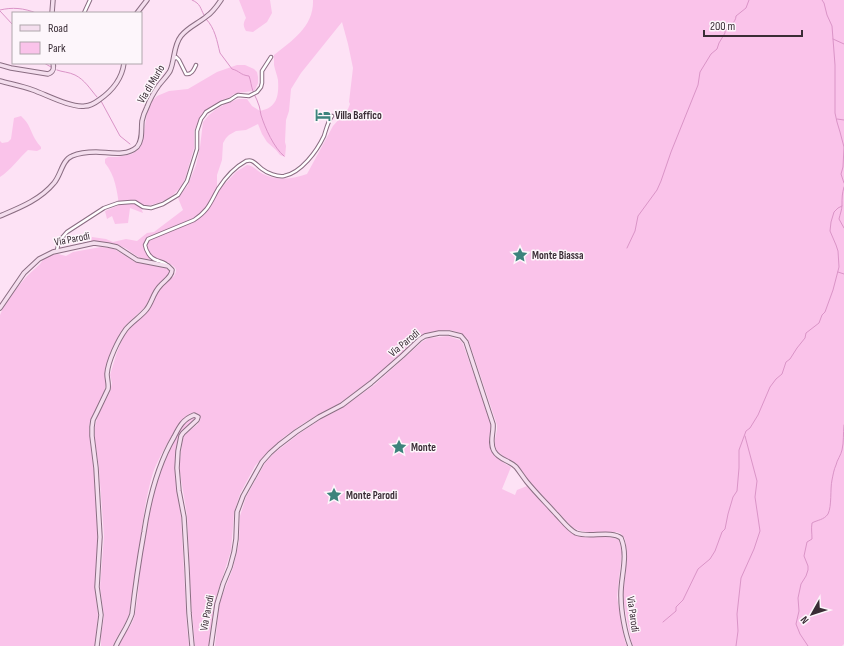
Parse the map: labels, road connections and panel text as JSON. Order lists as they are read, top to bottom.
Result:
{
  "streets": {
    "street": ["Via di Murlo", "Via Parodi"]
  },
  "places": {
    "hotel": ["Villa Baffico"],
    "place": ["Monte Biassa", "Monte", "Monte Parodi"]
  },
  "legend": ["Road", "Park"],
  "scale_bar": "200 m",
  "north": "bottom left"
}
